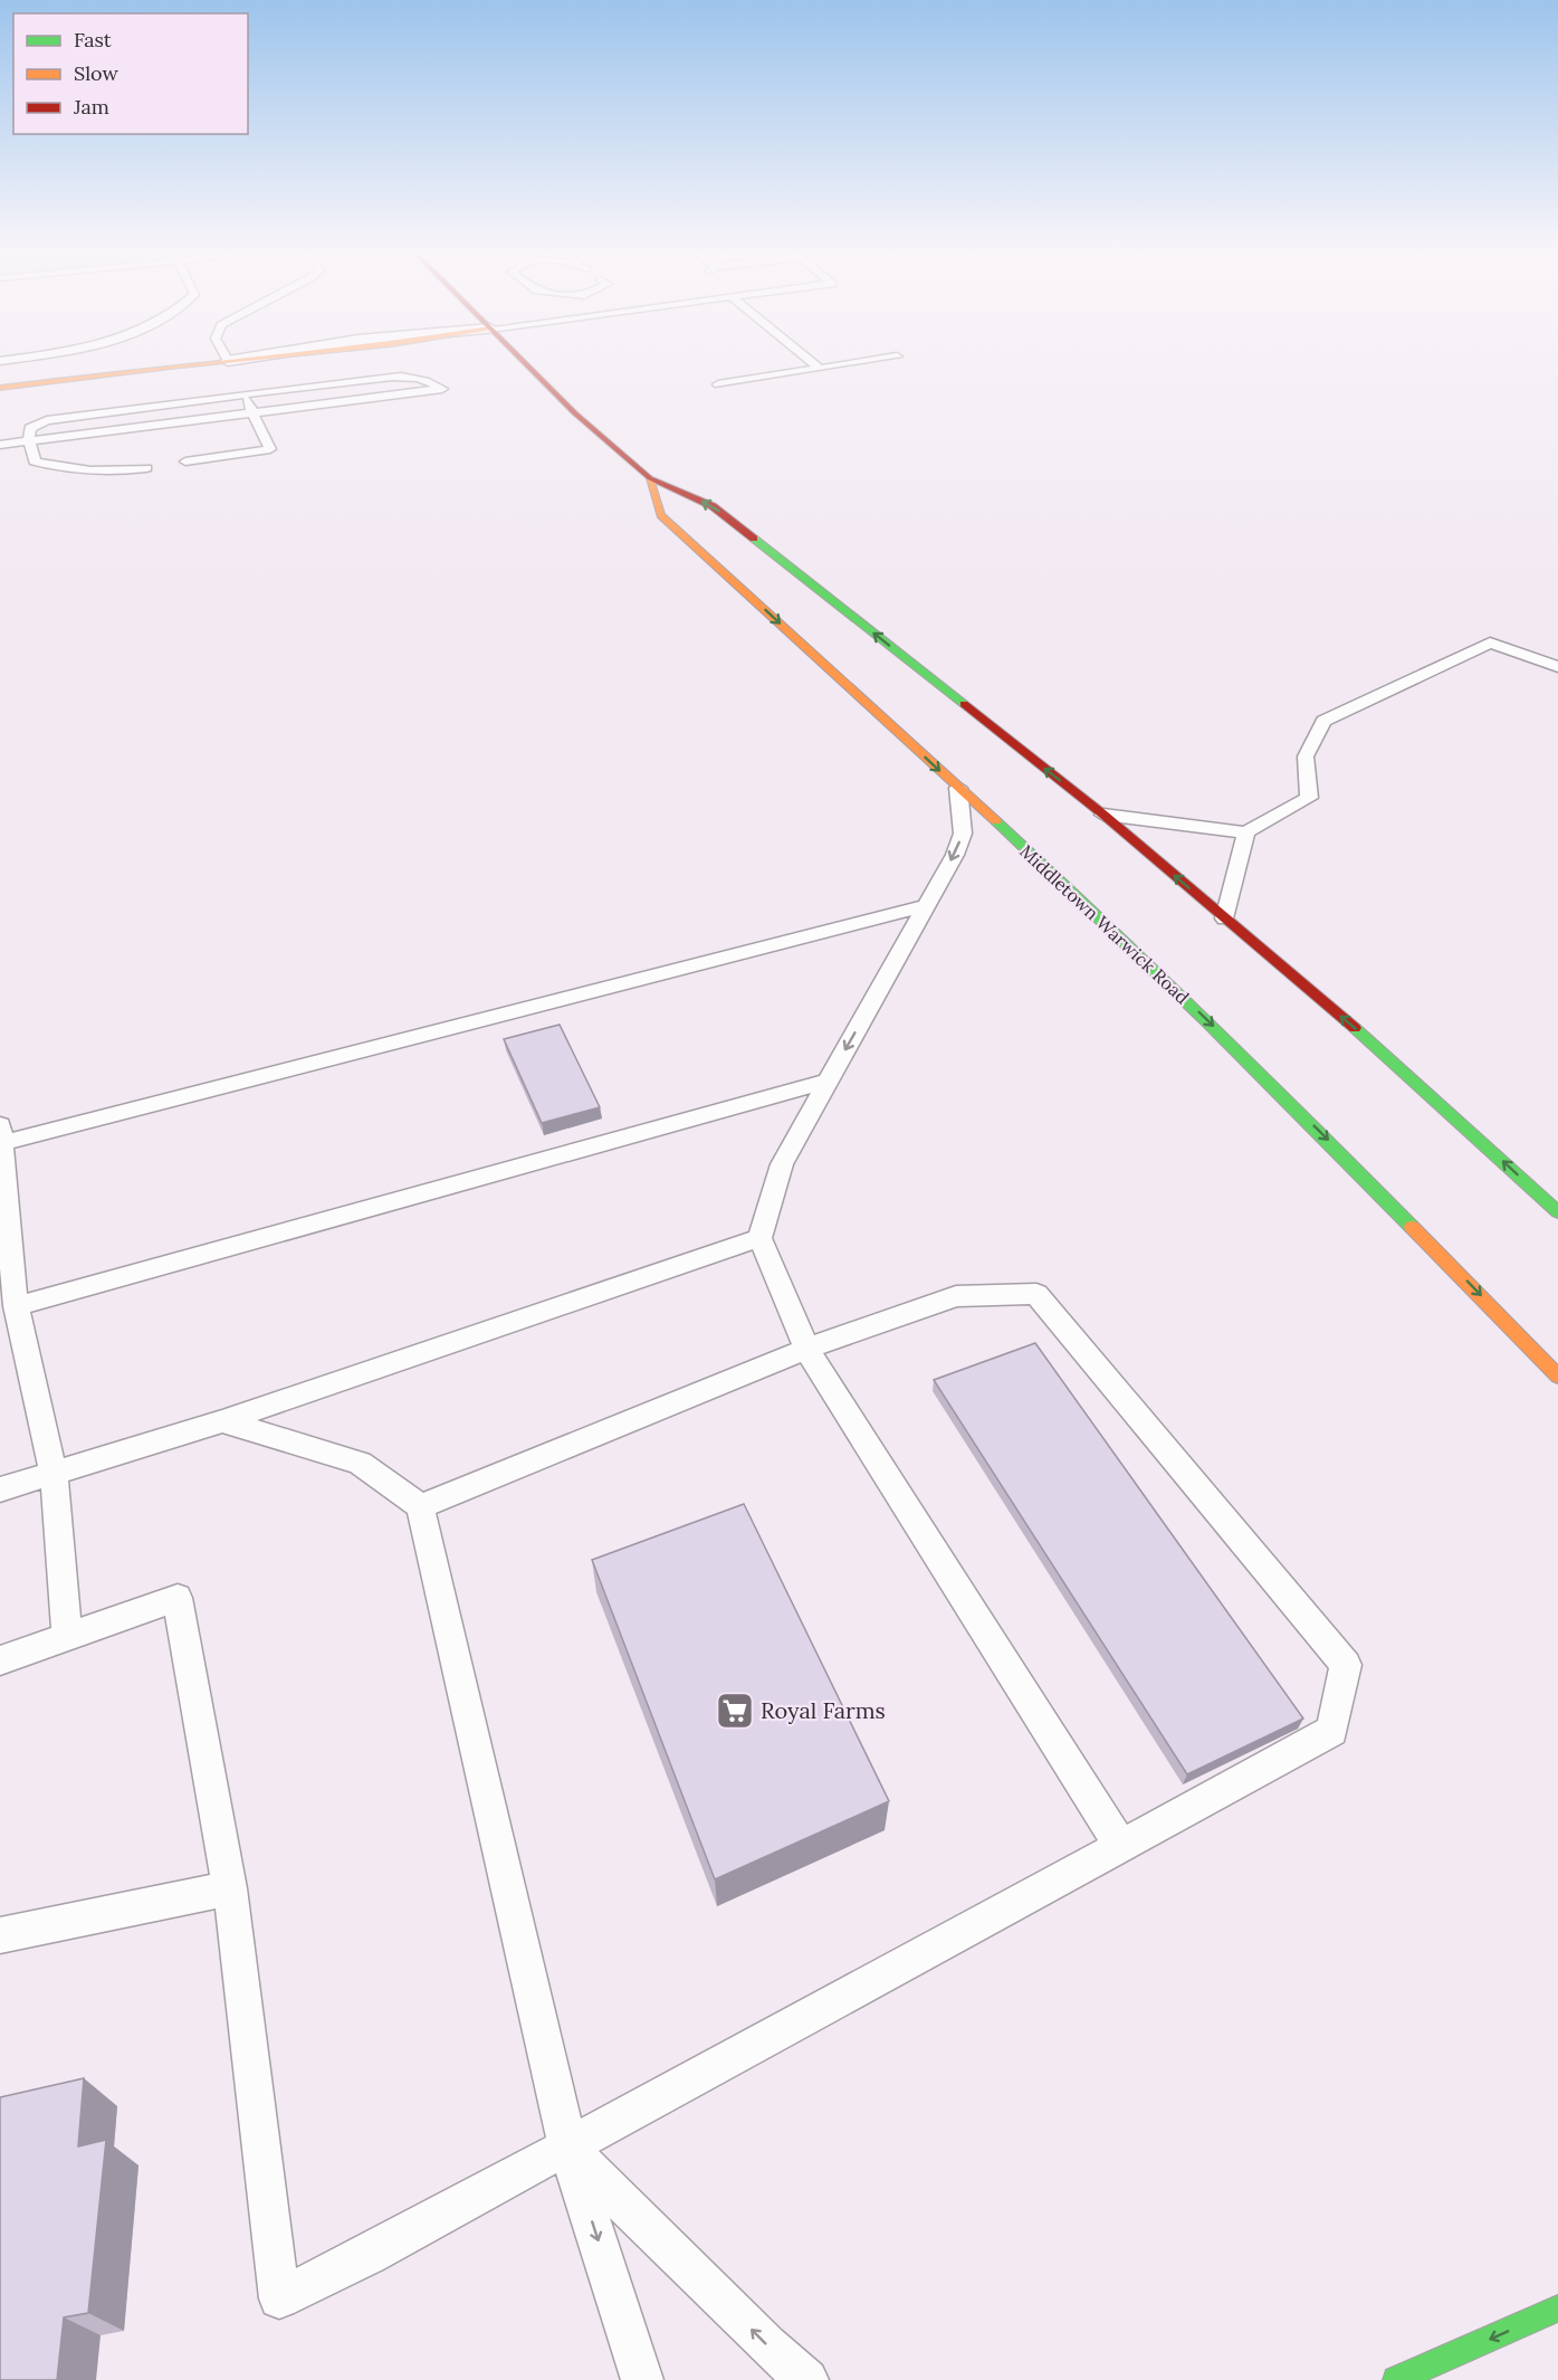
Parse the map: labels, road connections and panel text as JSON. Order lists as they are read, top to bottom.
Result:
{
  "streets": {
    "street": ["Middletown Warwick Road"]
  },
  "places": {
    "supermarket": ["Royal Farms"]
  },
  "legend": ["Fast", "Slow", "Jam"]
}
